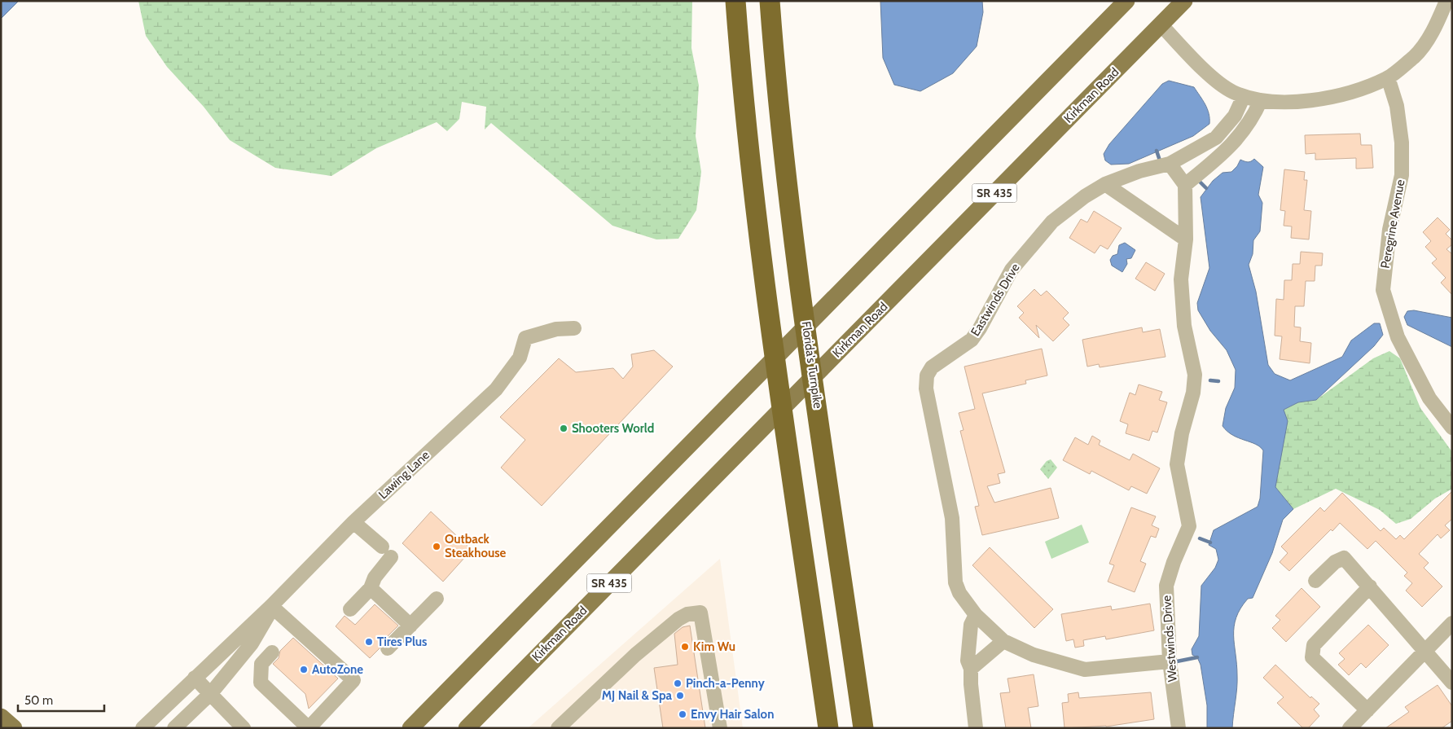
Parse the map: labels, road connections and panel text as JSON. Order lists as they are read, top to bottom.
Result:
{
  "streets": {
    "highway": ["Florida's Turnpike"],
    "main road": ["Kirkman Road", "SR 435"],
    "street": [
      "Peregrine Avenue",
      "Eastwinds Drive",
      "Lawing Lane",
      "Westwinds Drive"
    ]
  },
  "crossings": [
    ["Eastwinds Drive", "Westwinds Drive"]
  ],
  "places": [
    "Shooters World",
    "Outback Steakhouse",
    "Tires Plus",
    "Kim Wu",
    "AutoZone",
    "Pinch-a-Penny",
    "MJ Nail & Spa",
    "Envy Hair Salon"
  ],
  "scale_bar": "50 m"
}
